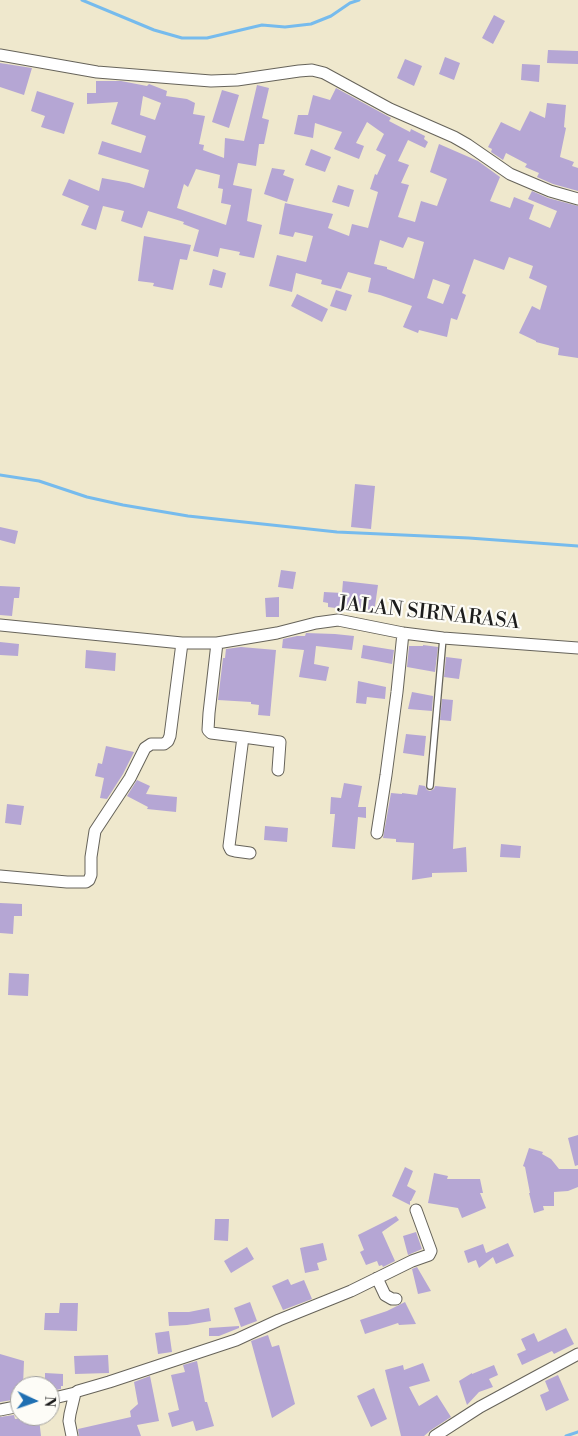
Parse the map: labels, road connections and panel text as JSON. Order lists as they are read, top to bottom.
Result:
{
  "streets": {
    "street": ["JALAN SIRNARASA"]
  },
  "north": "right"
}
